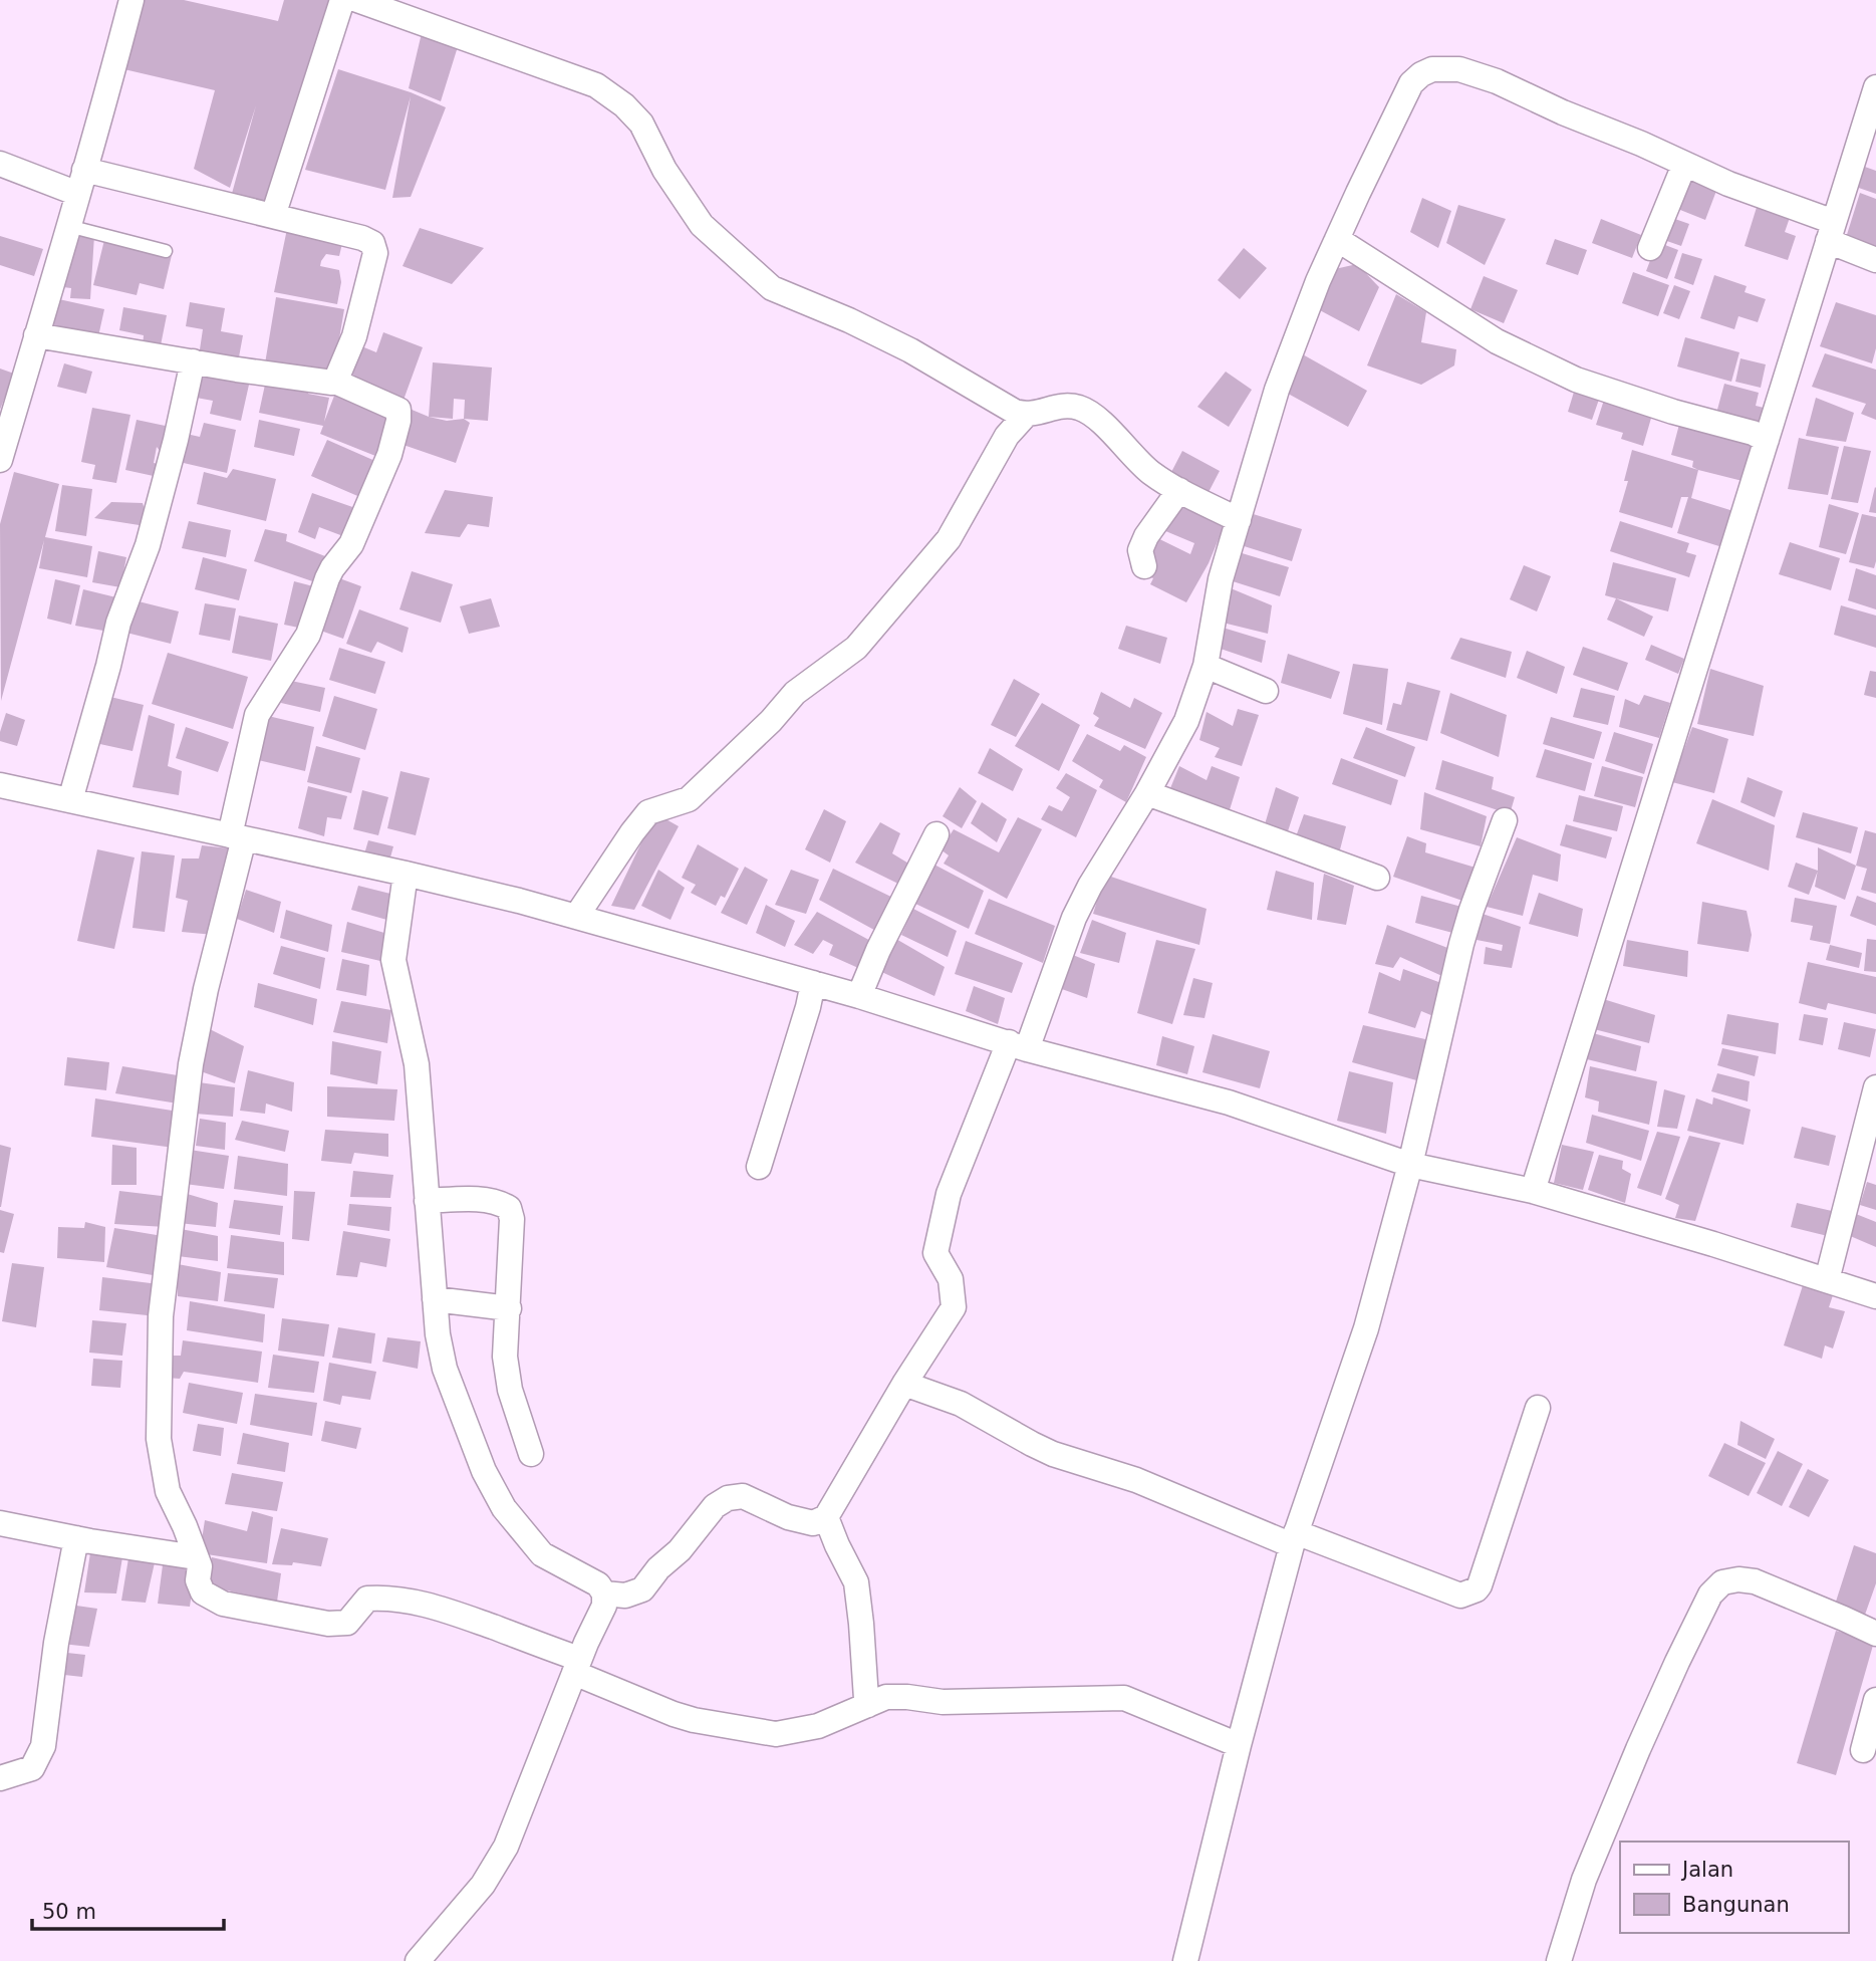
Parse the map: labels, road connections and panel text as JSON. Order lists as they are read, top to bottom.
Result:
{
  "legend": ["Jalan", "Bangunan"],
  "scale_bar": "50 m"
}
